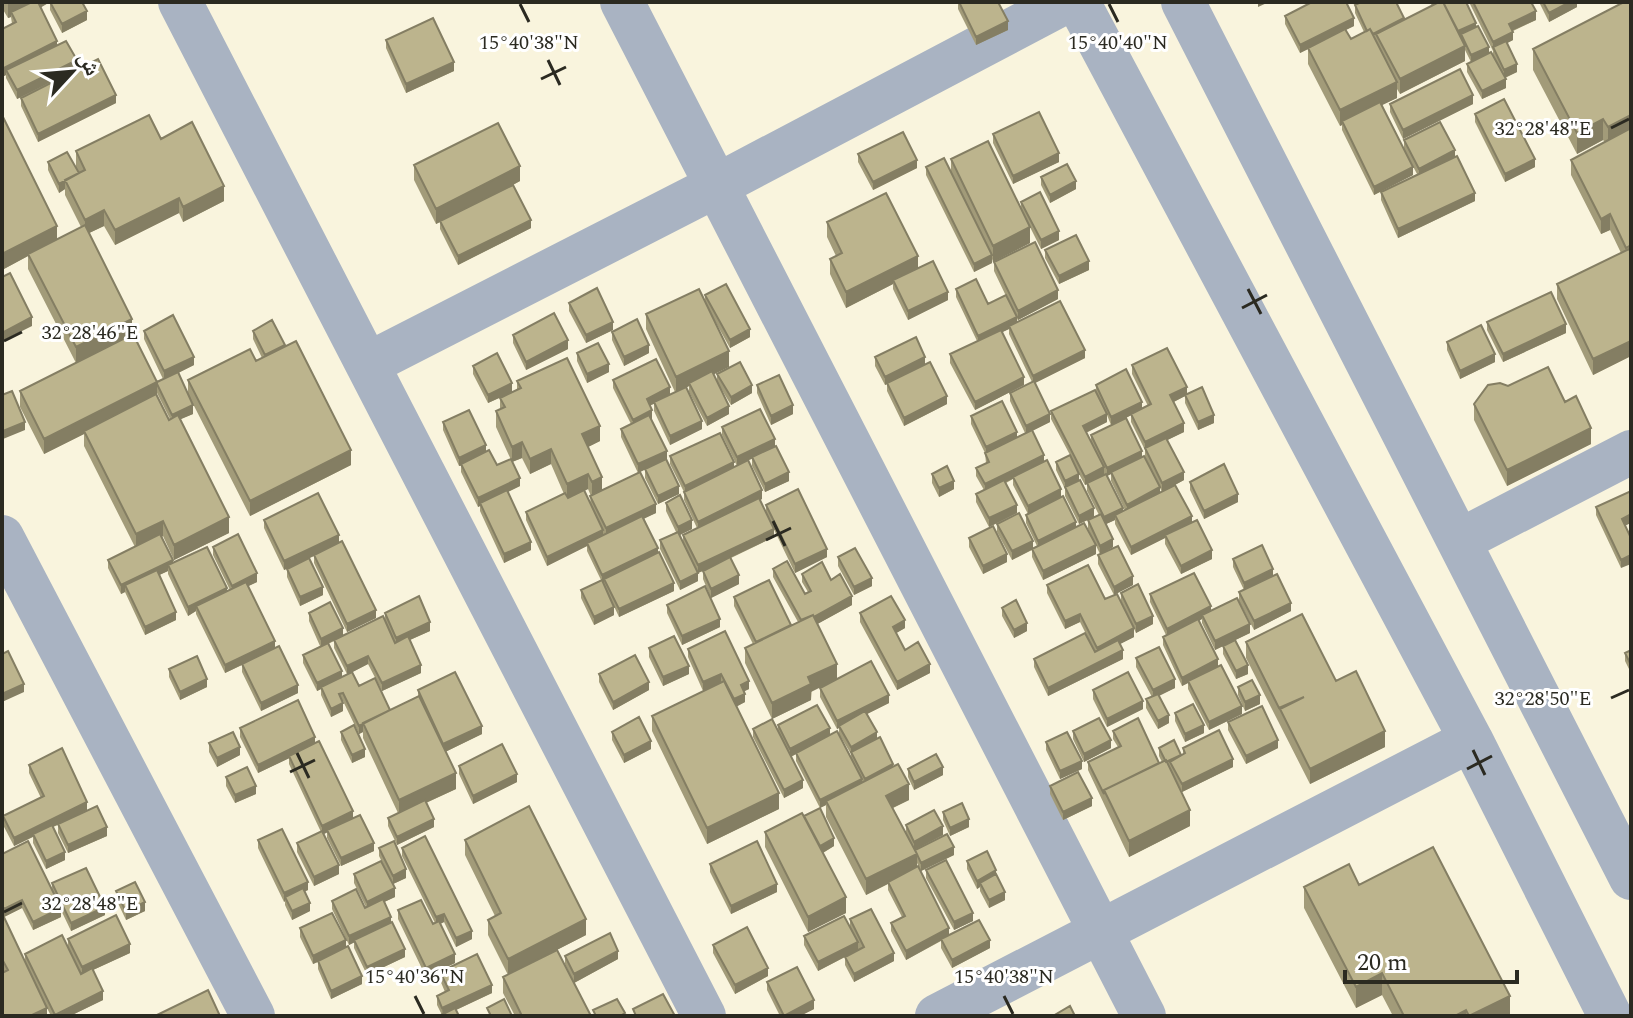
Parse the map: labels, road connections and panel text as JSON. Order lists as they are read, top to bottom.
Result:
{
  "scale_bar": "20 m",
  "north": "top right",
  "coordinates": [
    "15°40'38\"N",
    "15°40'40\"N",
    "32°28'48\"E",
    "32°28'46\"E",
    "32°28'50\"E",
    "15°40'36\"N"
  ]
}
